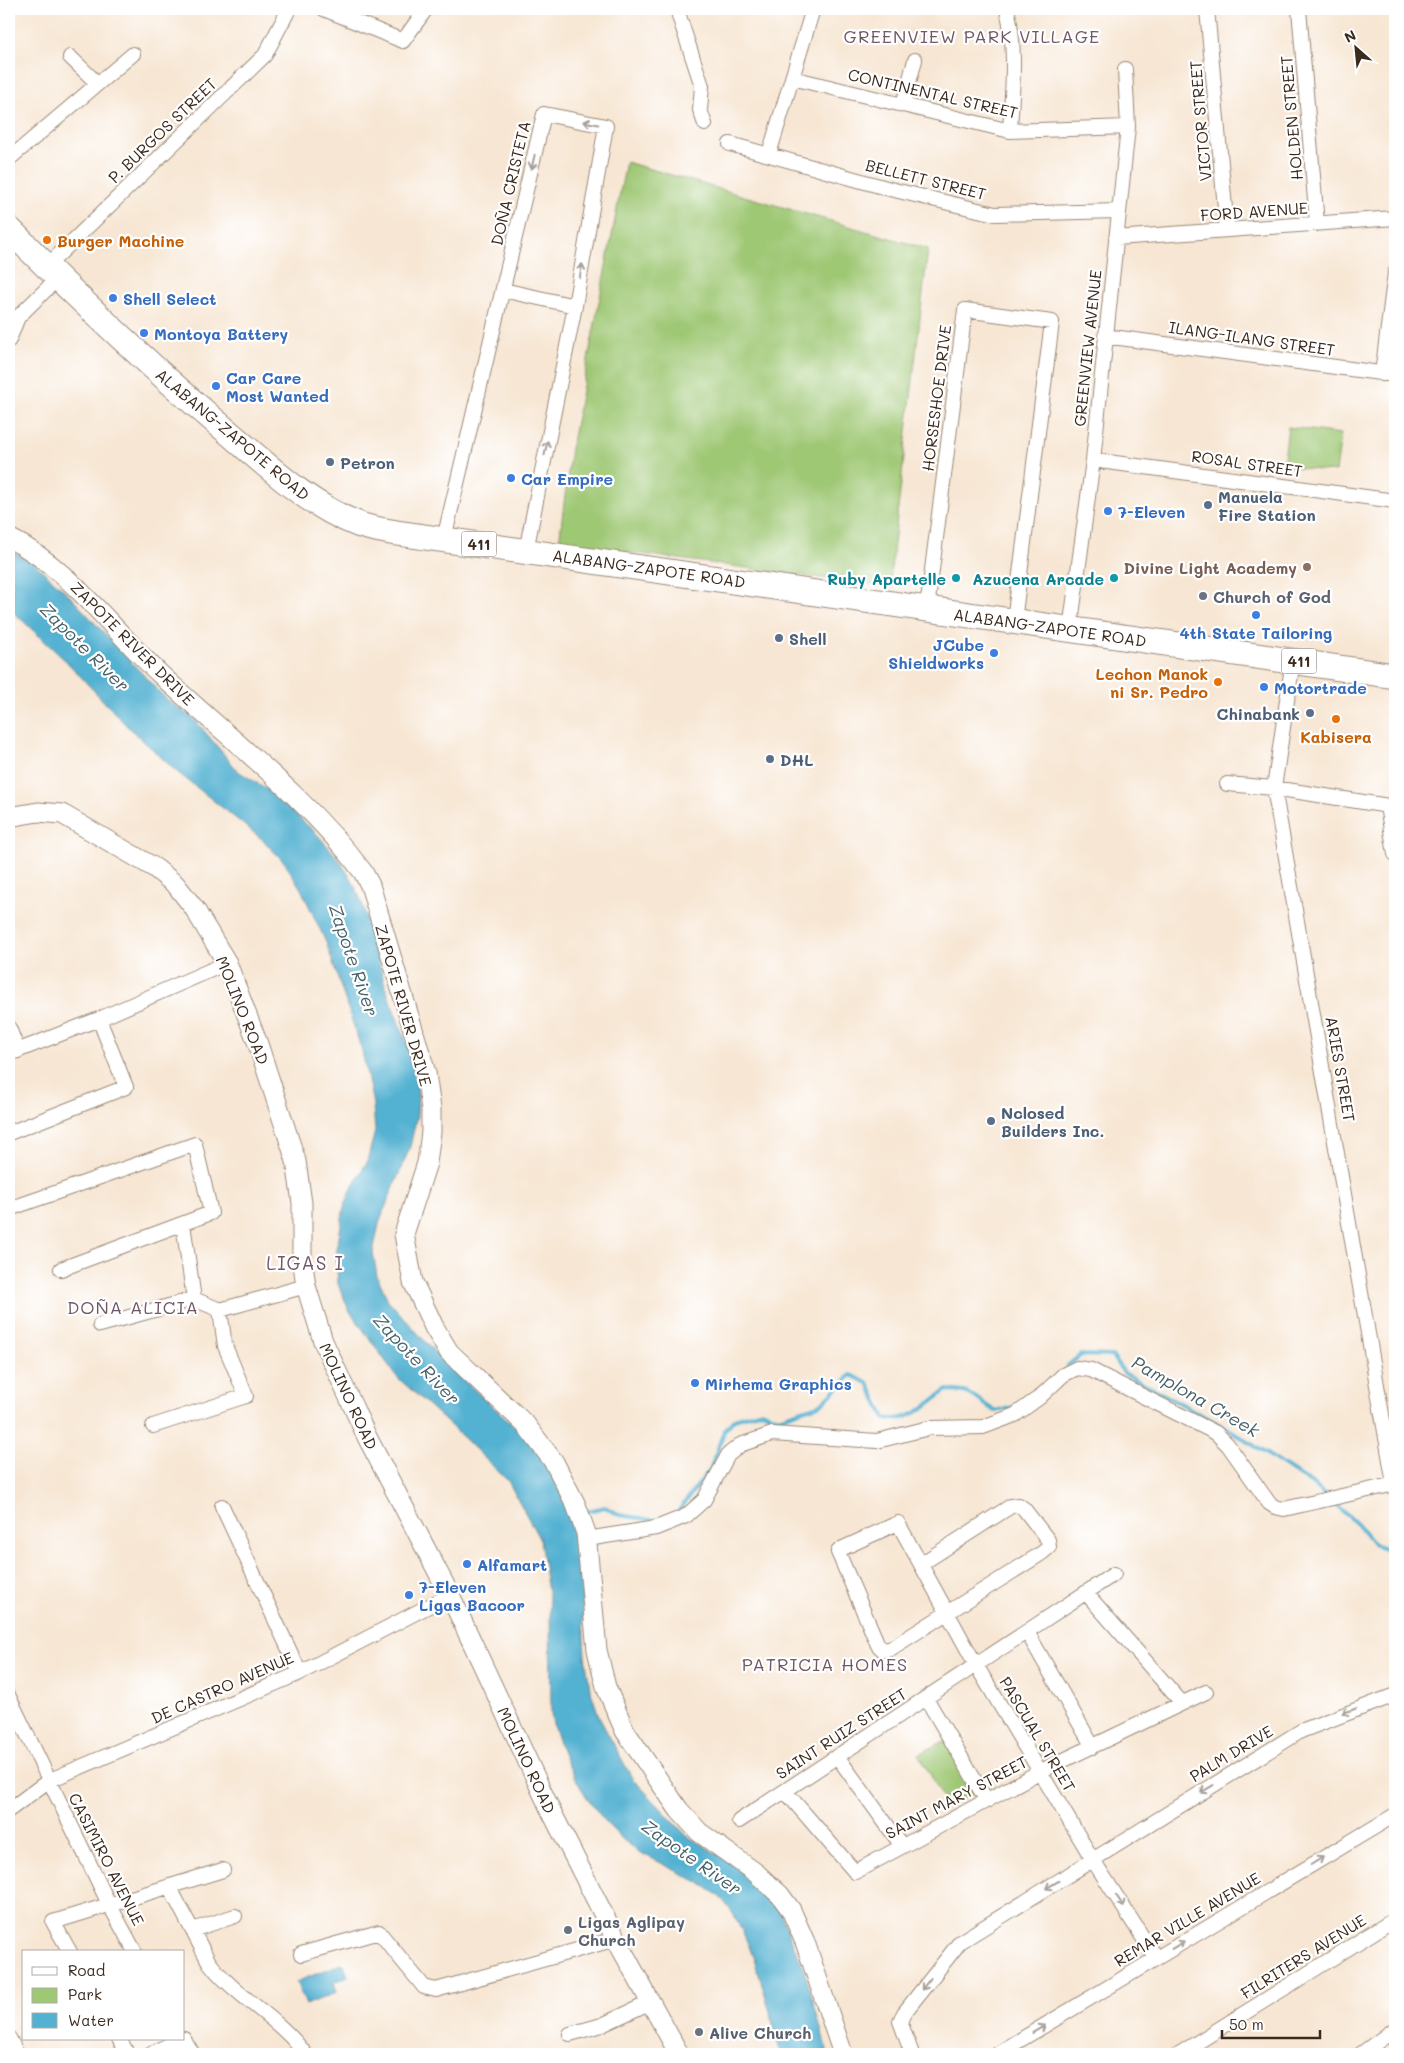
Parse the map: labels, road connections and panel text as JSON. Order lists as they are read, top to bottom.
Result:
{
  "streets": {
    "highway": ["ALABANG-ZAPOTE ROAD", "411"],
    "main road": ["ZAPOTE RIVER DRIVE", "MOLINO ROAD"],
    "street": [
      "CONTINENTAL STREET",
      "HOLDEN STREET",
      "VICTOR STREET",
      "P. BURGOS STREET",
      "BELLETT STREET",
      "DOÑA CRISTETA",
      "FORD AVENUE",
      "ILANG-ILANG STREET",
      "GREENVIEW AVENUE",
      "HORSESHOE DRIVE",
      "ROSAL STREET",
      "ARIES STREET",
      "DE CASTRO AVENUE",
      "SAINT RUIZ STREET",
      "PASCUAL STREET",
      "PALM DRIVE",
      "SAINT MARY STREET",
      "CASIMIRO AVENUE",
      "REMAR VILLE AVENUE",
      "FILRITERS AVENUE"
    ]
  },
  "crossings": [
    ["CONTINENTAL STREET", "GREENVIEW AVENUE"],
    ["HOLDEN STREET", "FORD AVENUE"],
    ["VICTOR STREET", "FORD AVENUE"],
    ["P. BURGOS STREET", "ALABANG-ZAPOTE ROAD"],
    ["BELLETT STREET", "GREENVIEW AVENUE"],
    ["DOÑA CRISTETA", "ALABANG-ZAPOTE ROAD"],
    ["FORD AVENUE", "GREENVIEW AVENUE"],
    ["ILANG-ILANG STREET", "GREENVIEW AVENUE"],
    ["GREENVIEW AVENUE", "ALABANG-ZAPOTE ROAD"],
    ["GREENVIEW AVENUE", "ROSAL STREET"],
    ["HORSESHOE DRIVE", "ALABANG-ZAPOTE ROAD"],
    ["ALABANG-ZAPOTE ROAD", "ARIES STREET"],
    ["MOLINO ROAD", "DE CASTRO AVENUE"],
    ["DE CASTRO AVENUE", "CASIMIRO AVENUE"],
    ["SAINT RUIZ STREET", "PASCUAL STREET"],
    ["SAINT RUIZ STREET", "SAINT MARY STREET"],
    ["PASCUAL STREET", "PALM DRIVE"],
    ["PASCUAL STREET", "SAINT MARY STREET"],
    ["PASCUAL STREET", "REMAR VILLE AVENUE"]
  ],
  "one_way": ["PALM DRIVE", "REMAR VILLE AVENUE"],
  "districts": [
    "GREENVIEW PARK VILLAGE",
    "LIGAS I",
    "DOÑA ALICIA",
    "PATRICIA HOMES"
  ],
  "water": ["Zapote River", "Pamplona Creek"],
  "places": [
    "Burger Machine",
    "Shell Select",
    "Montoya Battery",
    "Car Care Most Wanted",
    "Petron",
    "Car Empire",
    "Manuela Fire Station",
    "7-Eleven",
    "Divine Light Academy",
    "Ruby Apartelle",
    "Azucena Arcade",
    "Church of God",
    "4th State Tailoring",
    "Shell",
    "JCube Shieldworks",
    "Lechon Manok ni Sr. Pedro",
    "Motortrade",
    "Chinabank",
    "Kabisera",
    "DHL",
    "Nclosed Builders Inc.",
    "Mirhema Graphics",
    "Alfamart",
    "7-Eleven Ligas Bacoor",
    "Ligas Aglipay Church",
    "Alive Church"
  ],
  "legend": ["Road", "Park", "Water"],
  "scale_bar": "50 m",
  "north": "top left"
}
